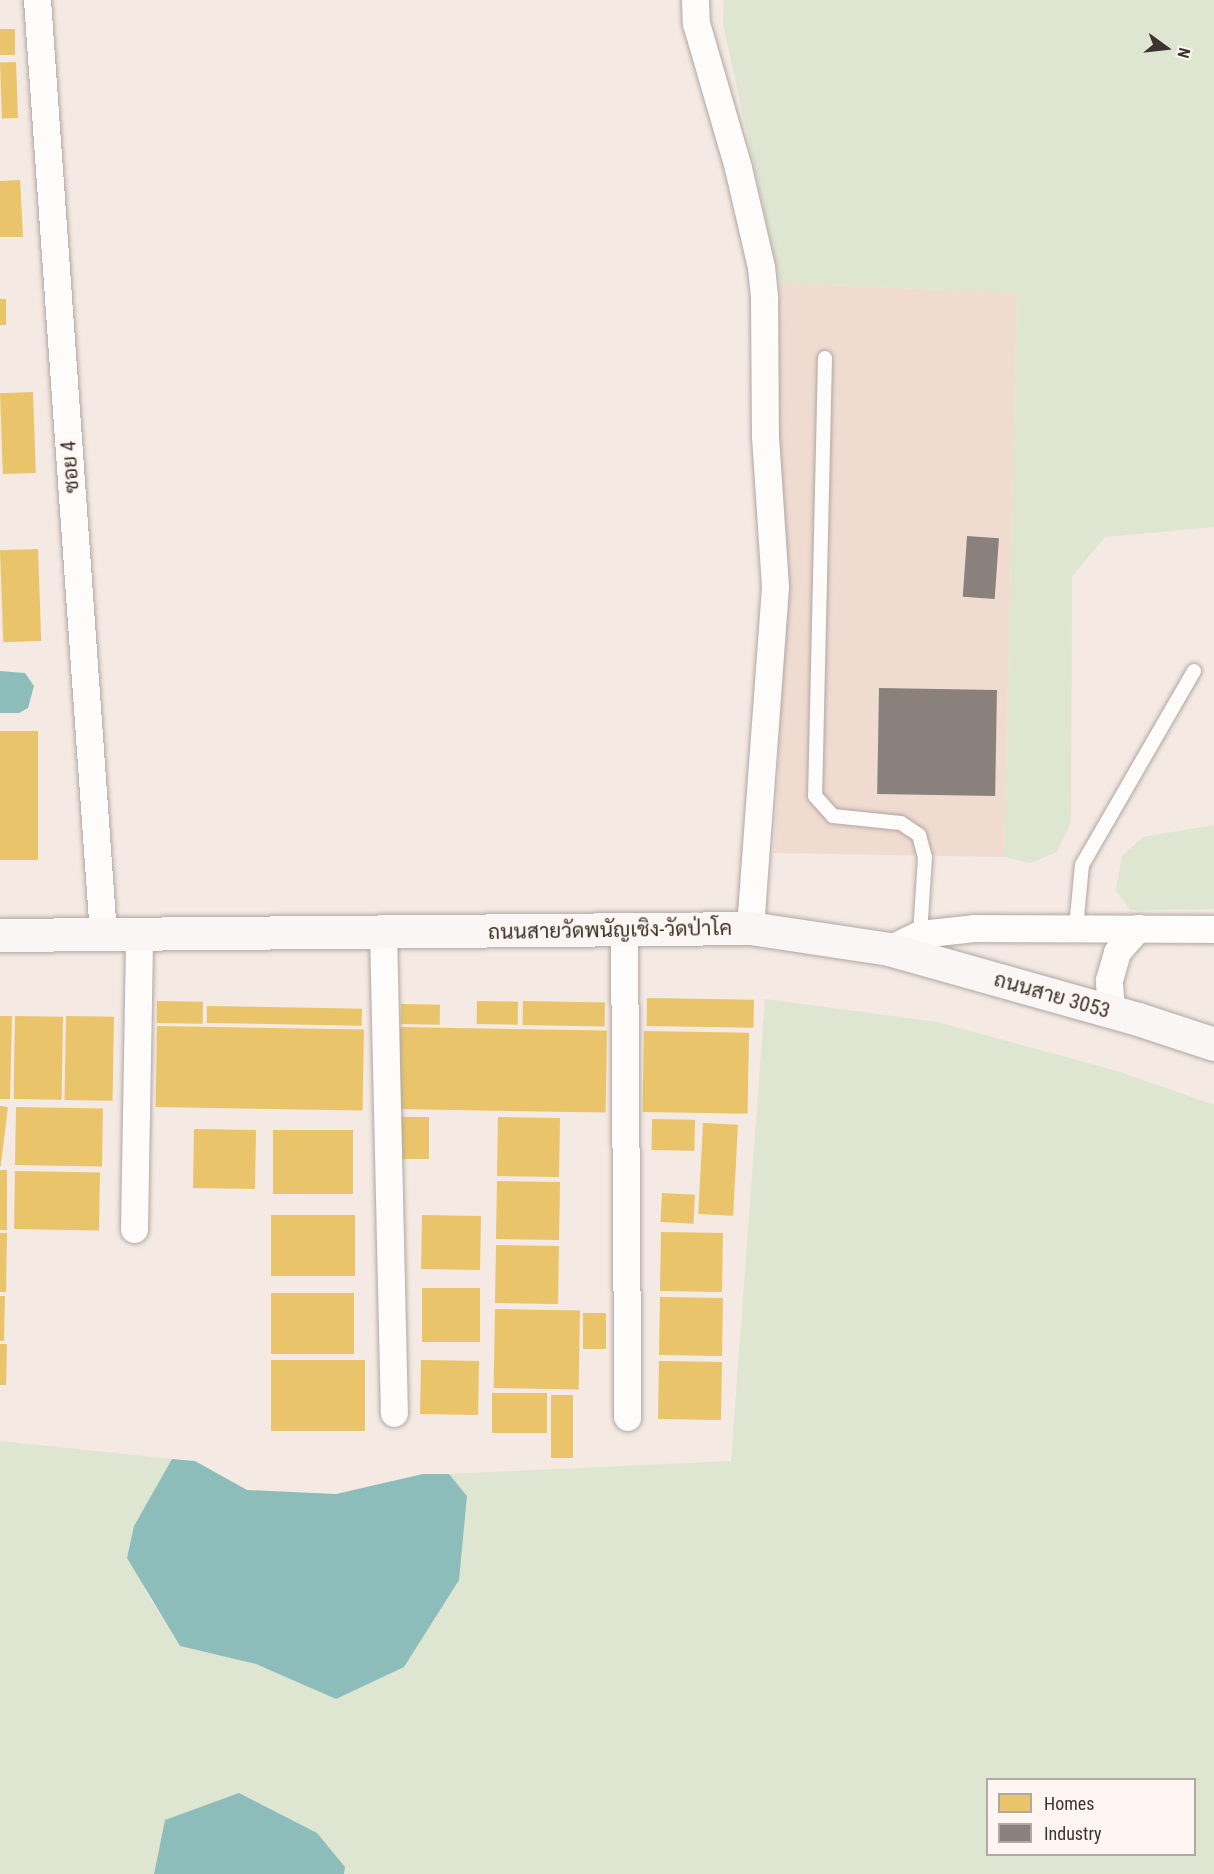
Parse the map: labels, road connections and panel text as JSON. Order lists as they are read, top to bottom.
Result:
{
  "streets": {
    "main road": ["ถนนสายวัดพนัญเชิง-วัดป่าโค", "ถนนสาย 3053"],
    "street": ["ซอย 4"]
  },
  "crossings": [
    ["ซอย 4", "ถนนสายวัดพนัญเชิง-วัดป่าโค"],
    ["ถนนสายวัดพนัญเชิง-วัดป่าโค", "ถนนสาย 3053"]
  ],
  "legend": ["Homes", "Industry"],
  "north": "right"
}
